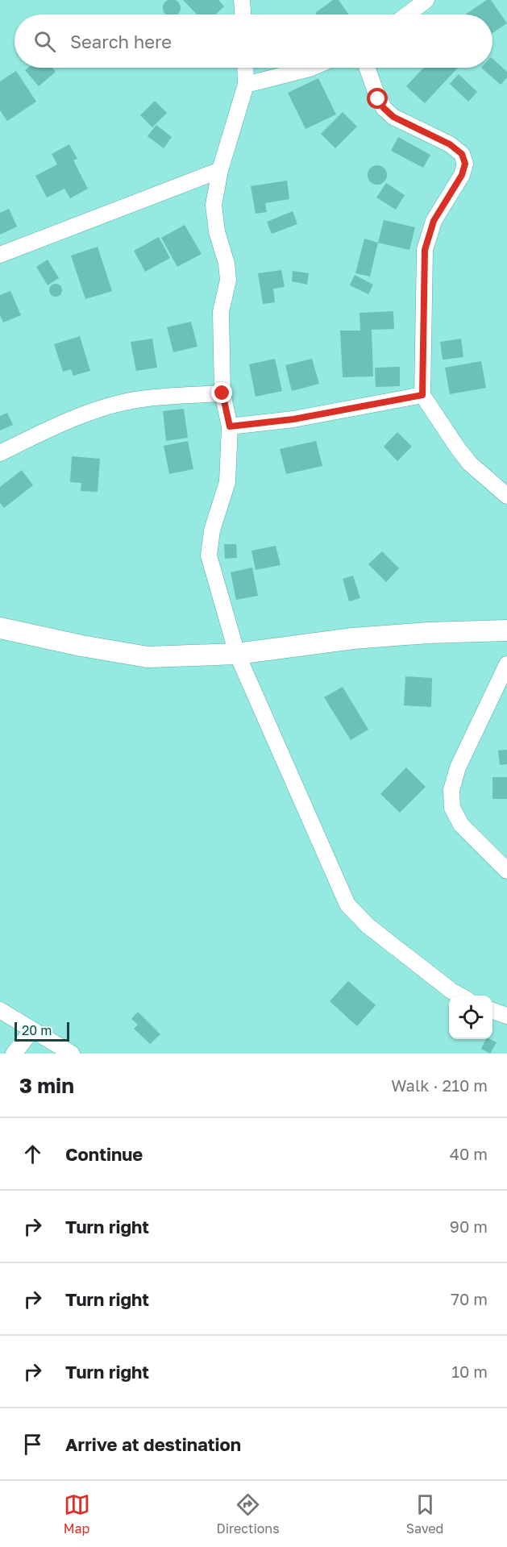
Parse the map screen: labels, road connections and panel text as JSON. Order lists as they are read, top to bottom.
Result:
{
  "scale_bar": "20 m",
  "page": {
    "search": "Search here",
    "scale": "20 m",
    "heading": ["3 min", "Walk · 210 m"],
    "list": [
      ["Continue", "40 m"],
      ["Turn right", "90 m"],
      ["Turn right", "70 m"],
      ["Turn right", "10 m"],
      "Arrive at destination"
    ],
    "nav": ["Map", "Directions", "Saved"]
  }
}
